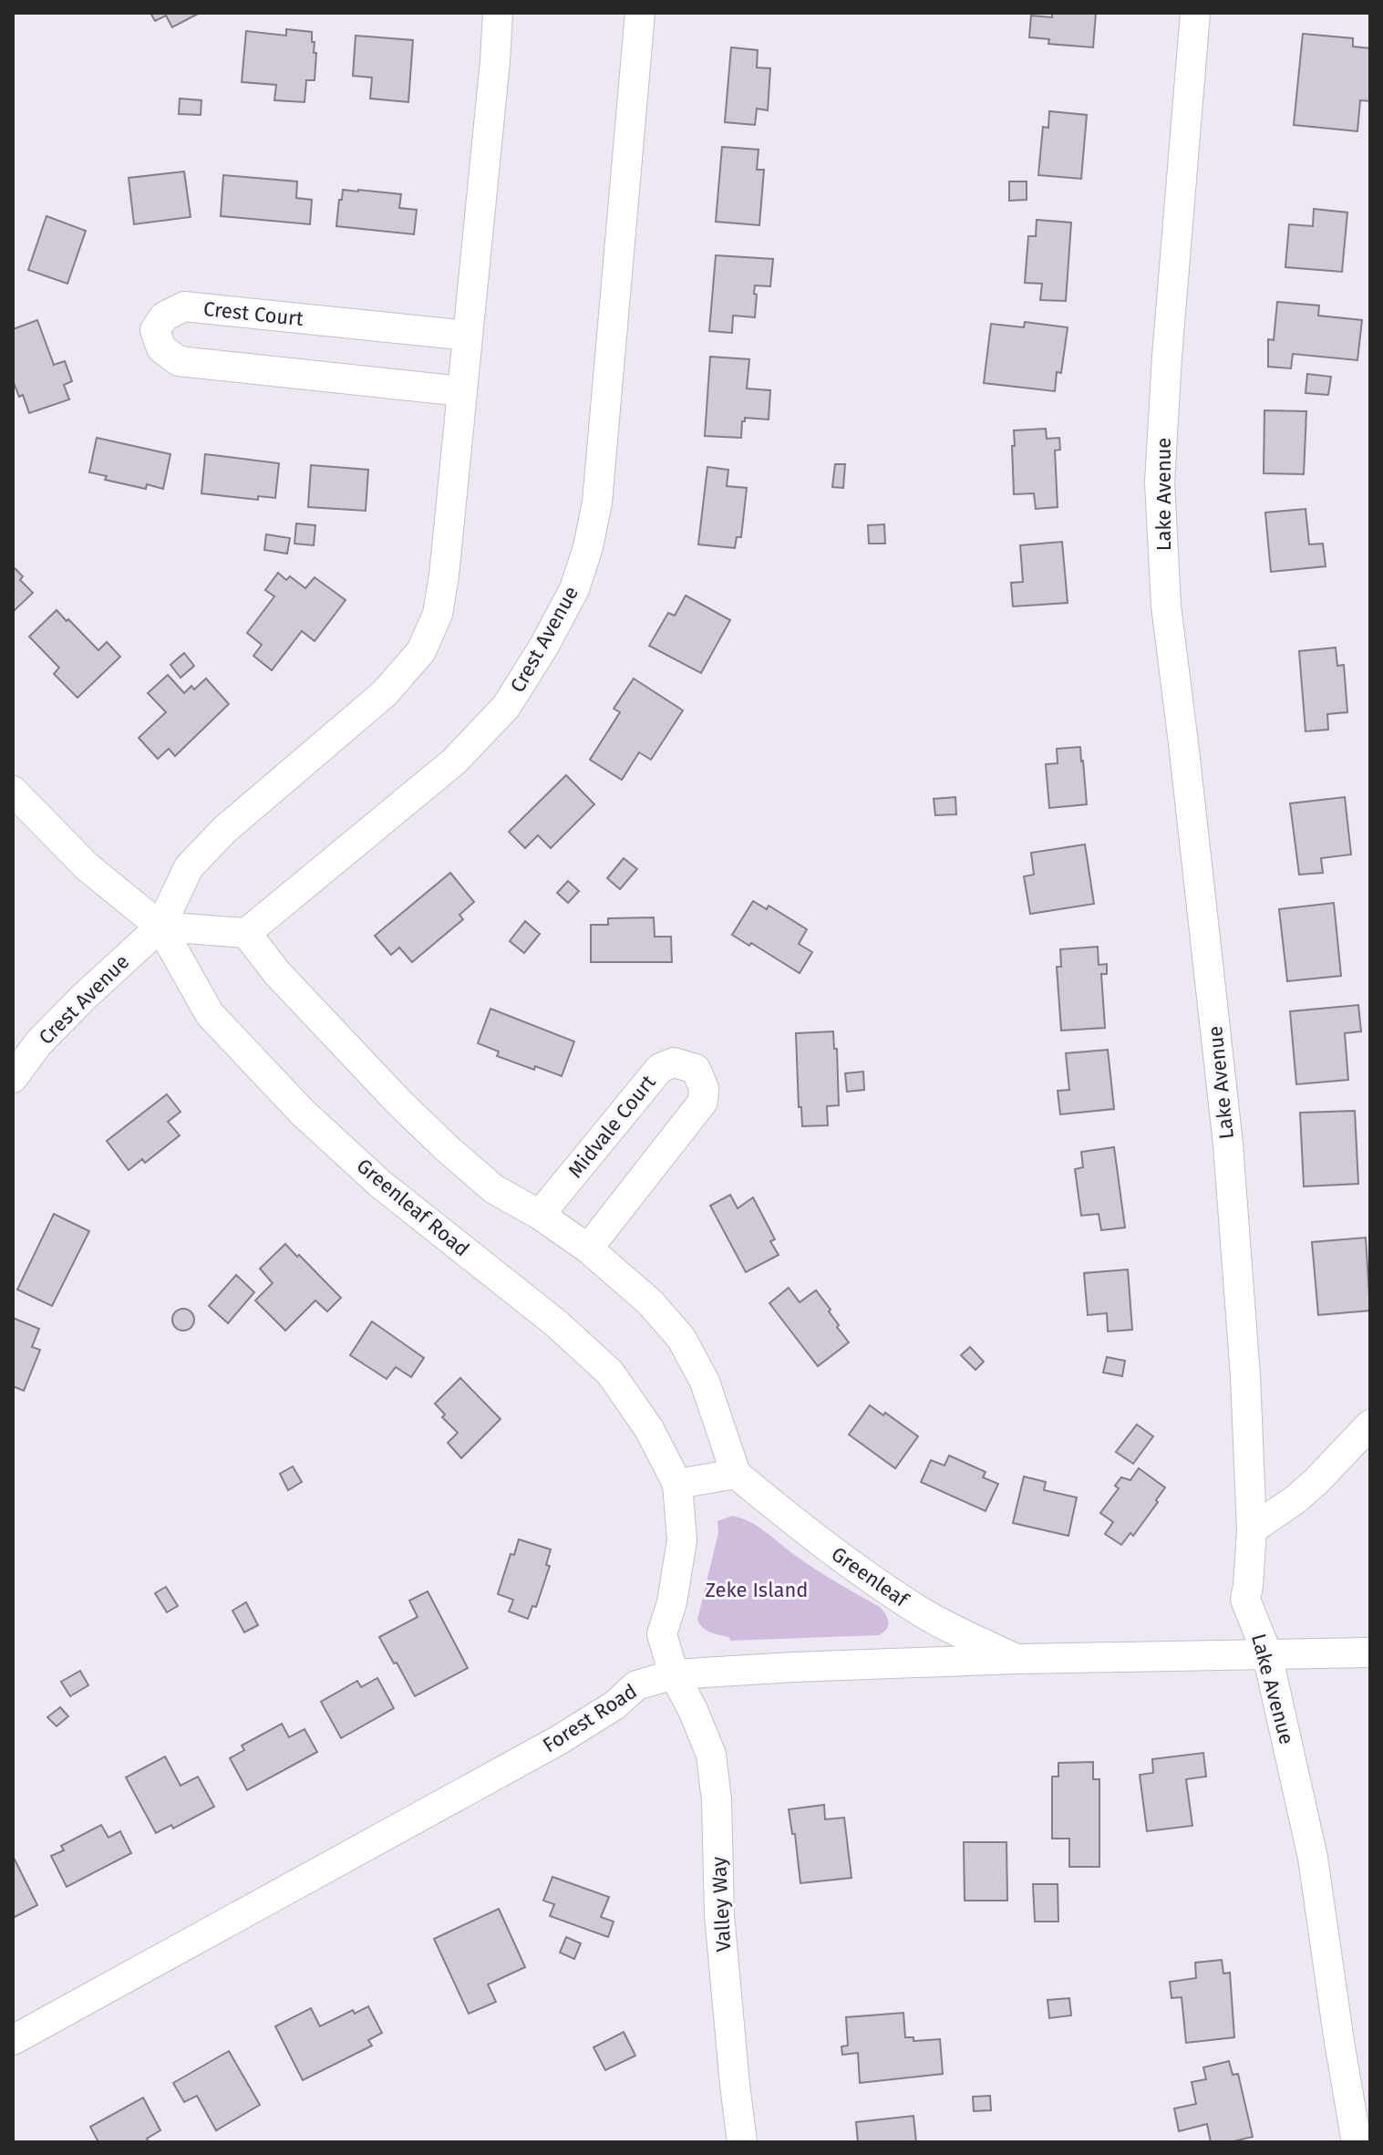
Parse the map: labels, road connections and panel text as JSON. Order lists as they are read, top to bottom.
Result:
{
  "streets": {
    "street": [
      "Crest Court",
      "Lake Avenue",
      "Crest Avenue",
      "Midvale Court",
      "Greenleaf Road",
      "Greenleaf",
      "Forest Road",
      "Valley Way"
    ]
  },
  "crossings": [
    ["Crest Court", "Crest Avenue"],
    ["Lake Avenue", "Forest Road"],
    ["Crest Avenue", "Greenleaf Road"],
    ["Greenleaf Road", "Forest Road"],
    ["Greenleaf Road", "Valley Way"],
    ["Greenleaf", "Forest Road"],
    ["Forest Road", "Valley Way"]
  ],
  "parks": ["Zeke Island"]
}
